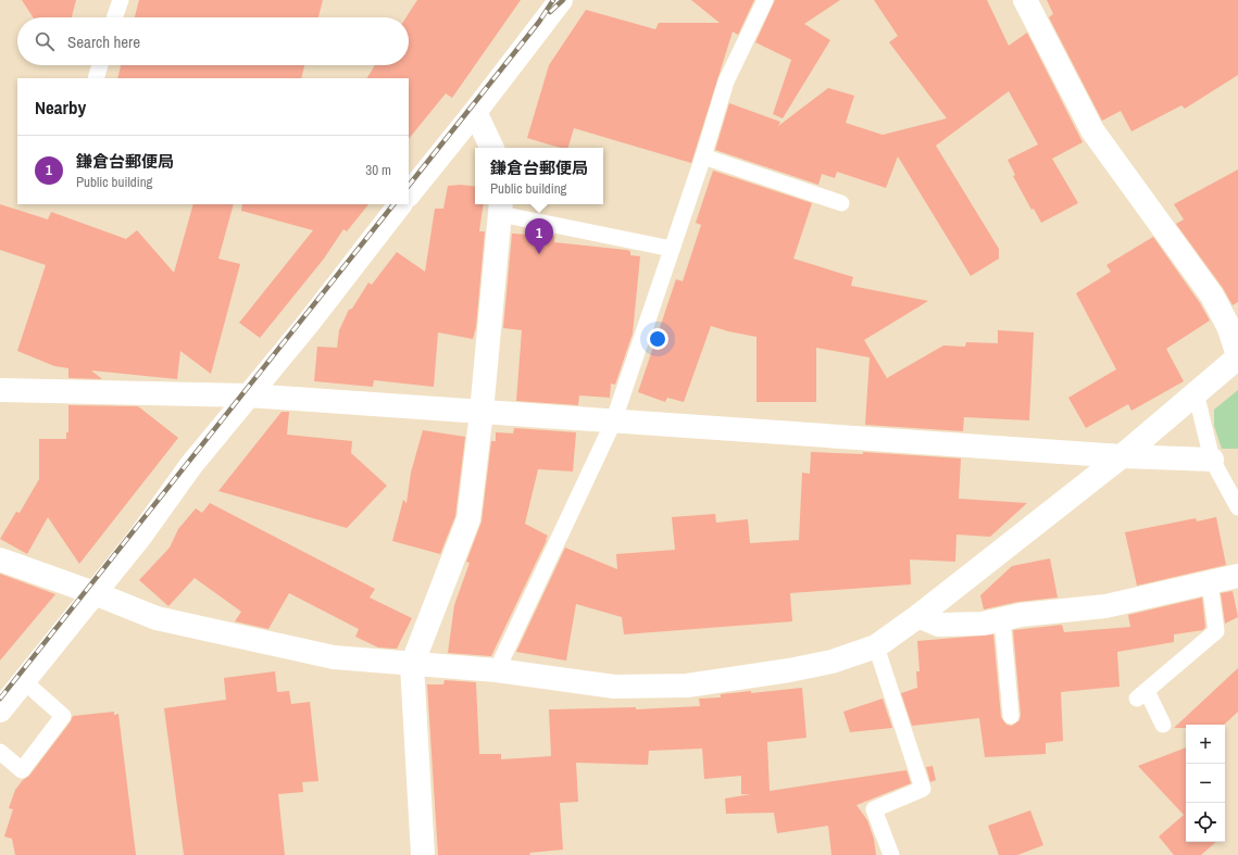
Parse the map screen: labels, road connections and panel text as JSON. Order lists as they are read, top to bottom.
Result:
{
  "page": {
    "search": "Search here",
    "heading": "Nearby",
    "list": [
      {
        "mark": "1",
        "name": "鎌倉台郵便局",
        "note": "Public building",
        "value": "30 m"
      }
    ],
    "popup": ["鎌倉台郵便局", "Public building"],
    "pins": "1",
    "map_buttons": ["+", "−"]
  }
}
